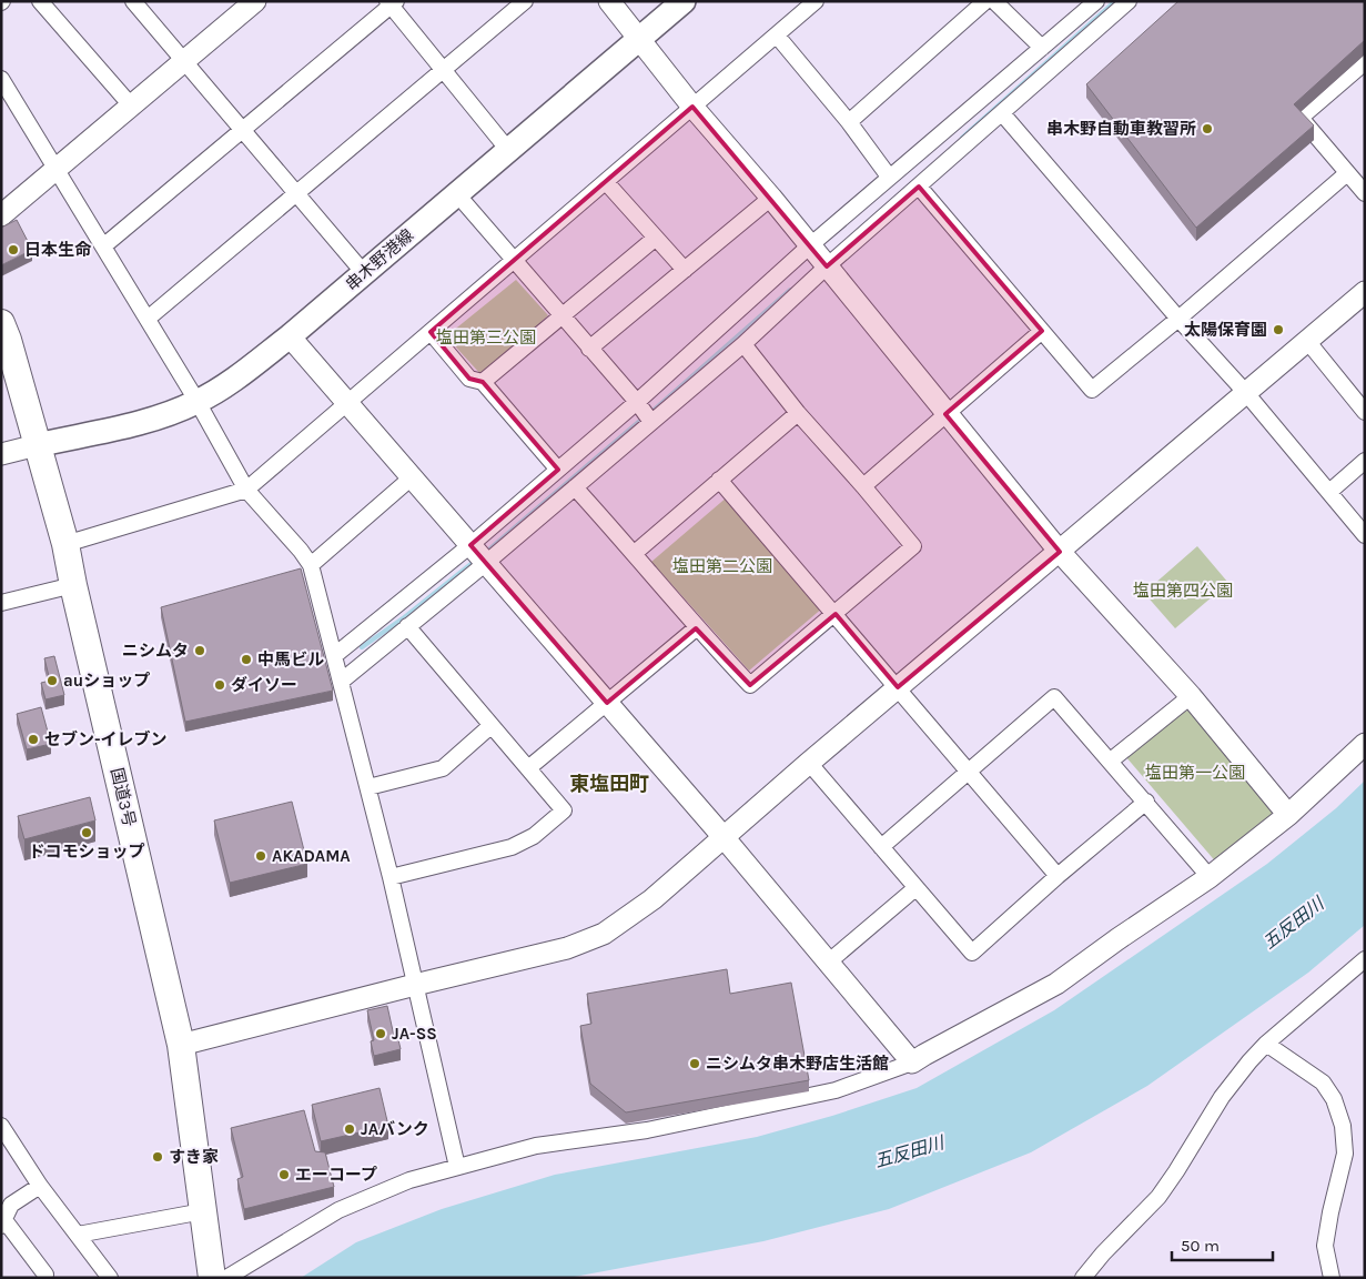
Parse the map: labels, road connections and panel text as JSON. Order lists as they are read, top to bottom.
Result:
{
  "streets": {
    "highway": ["国道3号"],
    "main road": ["串木野港線"]
  },
  "crossings": [
    ["串木野港線", "国道3号"]
  ],
  "districts": ["東塩田町"],
  "water": ["五反田川"],
  "parks": [
    "塩田第三公園",
    "塩田第二公園",
    "塩田第四公園",
    "塩田第一公園"
  ],
  "places": [
    "串木野自動車教習所",
    "日本生命",
    "太陽保育園",
    "ニシムタ",
    "中馬ビル",
    "auショップ",
    "ダイソー",
    "セブン-イレブン",
    "ドコモショップ",
    "AKADAMA",
    "JA-SS",
    "ニシムタ串木野店生活館",
    "JAバンク",
    "すき家",
    "エーコープ"
  ],
  "scale_bar": "50 m"
}
